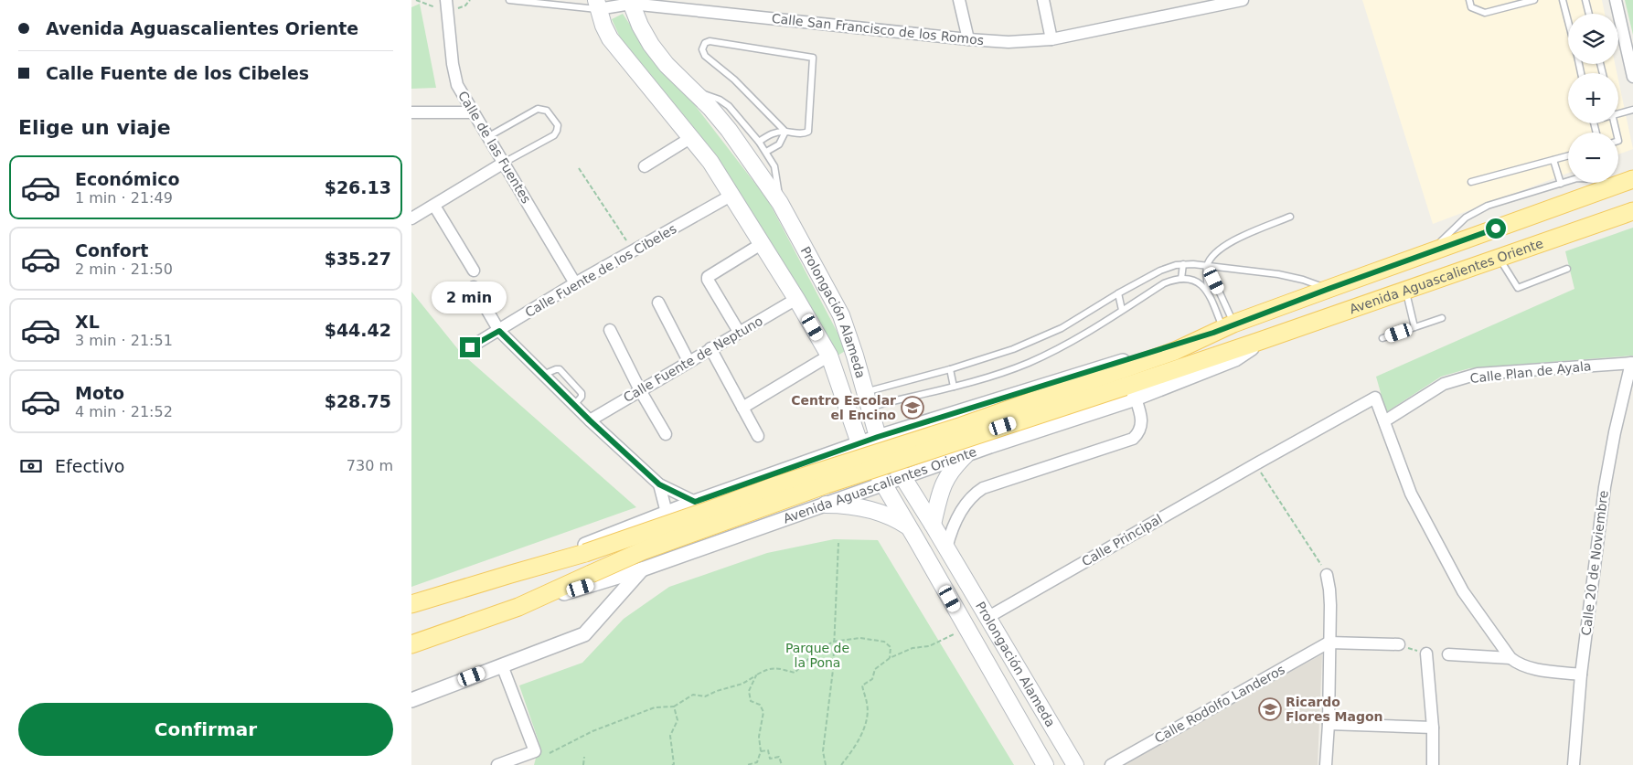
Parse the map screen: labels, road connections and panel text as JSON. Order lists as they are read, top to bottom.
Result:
{
  "streets": {
    "main road": ["Avenida Aguascalientes Oriente", "Prolongación Alameda"],
    "street": [
      "Calle San Francisco de los Romos",
      "Calle de las Fuentes",
      "Calle Fuente de los Cibeles",
      "Calle Fuente de Neptuno",
      "Calle Plan de Ayala",
      "Calle Principal",
      "Calle 20 de Noviembre",
      "Calle Rodolfo Landeros"
    ]
  },
  "crossings": [
    ["Calle San Francisco de los Romos", "Prolongación Alameda"],
    ["Calle de las Fuentes", "Calle Fuente de los Cibeles"],
    ["Calle Fuente de los Cibeles", "Prolongación Alameda"],
    ["Avenida Aguascalientes Oriente", "Prolongación Alameda"],
    ["Prolongación Alameda", "Calle Fuente de Neptuno"],
    ["Prolongación Alameda", "Calle Principal"],
    ["Calle Plan de Ayala", "Calle 20 de Noviembre"]
  ],
  "parks": ["Parque de la Pona"],
  "places": {
    "school or university": ["Centro Escolar el Encino", "Ricardo Flores Magon"]
  },
  "page": {
    "banner": ["Avenida Aguascalientes Oriente", "Calle Fuente de los Cibeles"],
    "map_buttons": ["+", "−"],
    "heading": "Elige un viaje",
    "list": [
      {
        "name": "Económico",
        "note": "1 min · 21:49",
        "value": "$26.13"
      },
      {
        "name": "Confort",
        "note": "2 min · 21:50",
        "value": "$35.27"
      },
      {
        "name": "XL",
        "note": "3 min · 21:51",
        "value": "$44.42"
      },
      {
        "name": "Moto",
        "note": "4 min · 21:52",
        "value": "$28.75"
      }
    ],
    "bubble": "2 min",
    "pay": ["Efectivo", "730 m"],
    "buttons": "Confirmar"
  }
}
